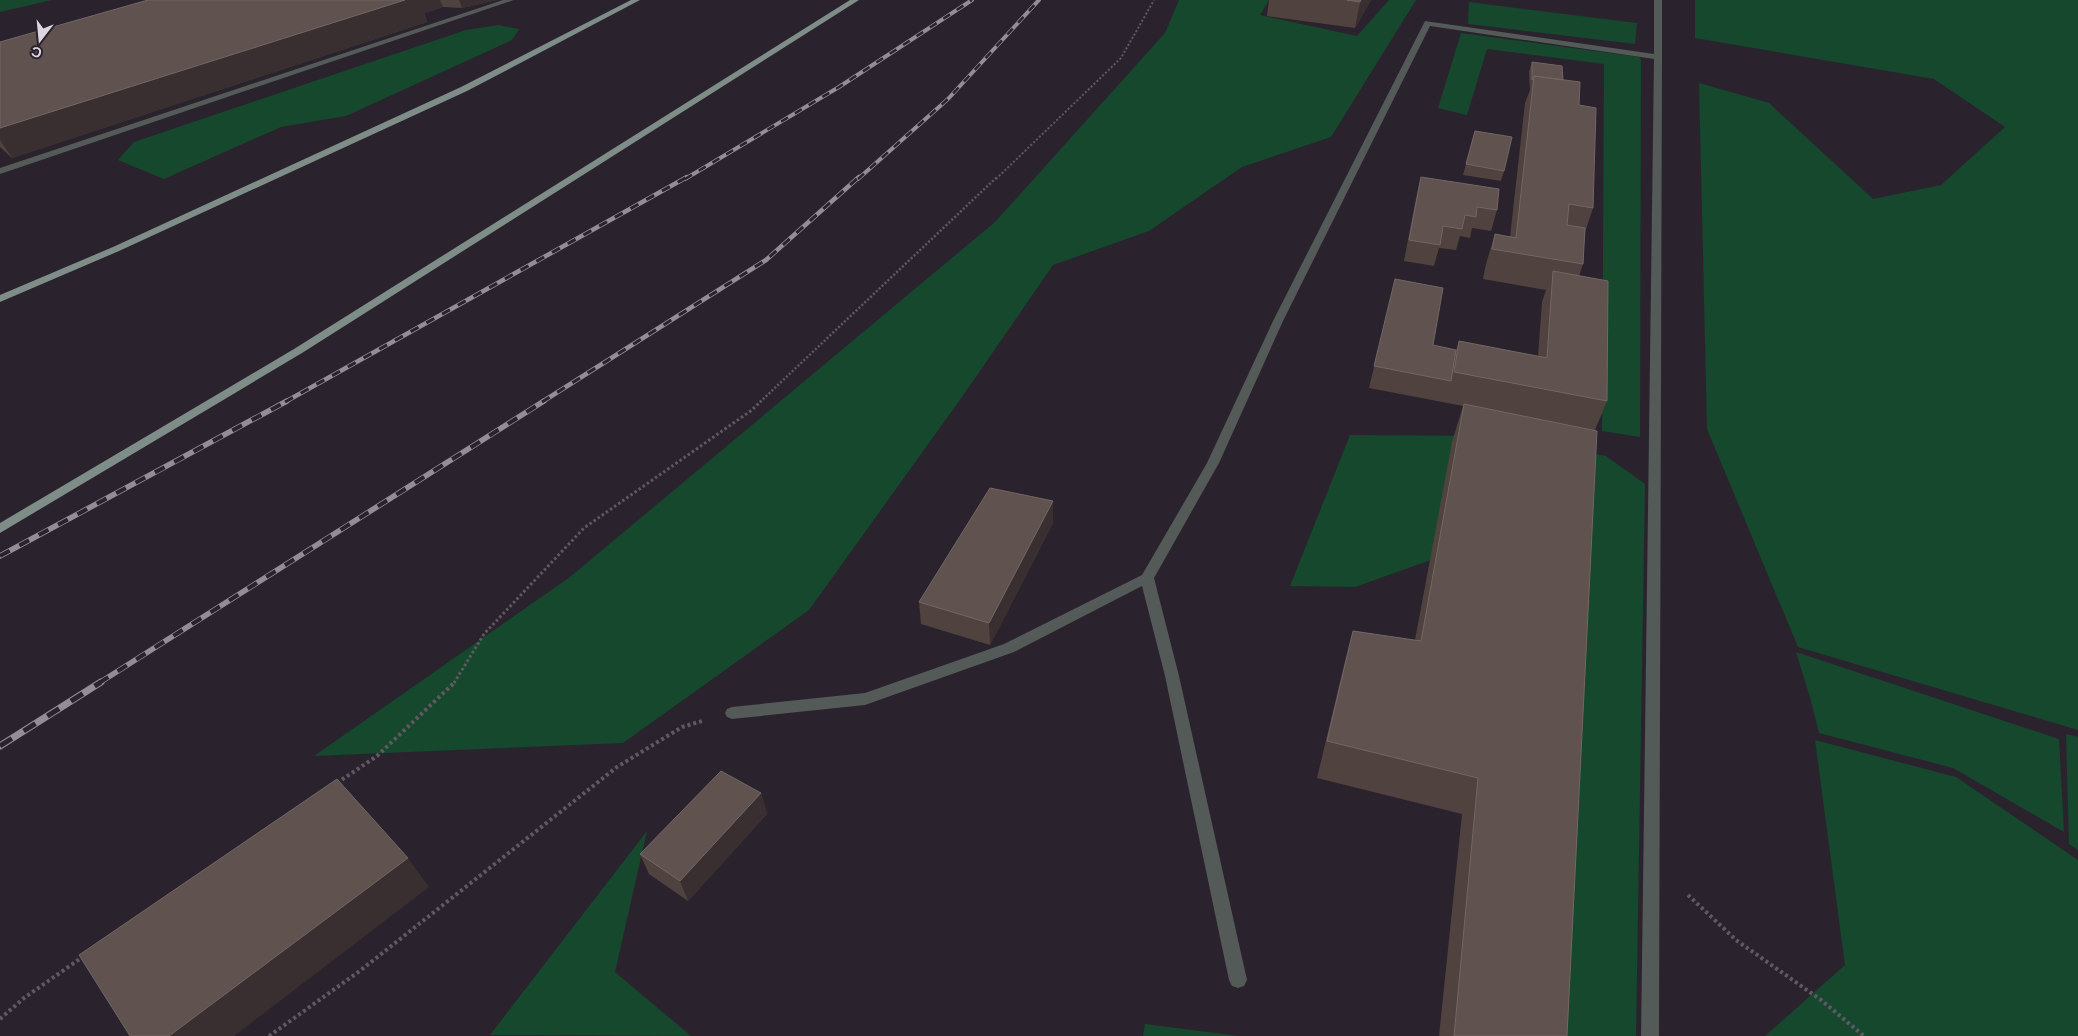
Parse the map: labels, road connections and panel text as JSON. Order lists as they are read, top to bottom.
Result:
{
  "north": "bottom"
}
